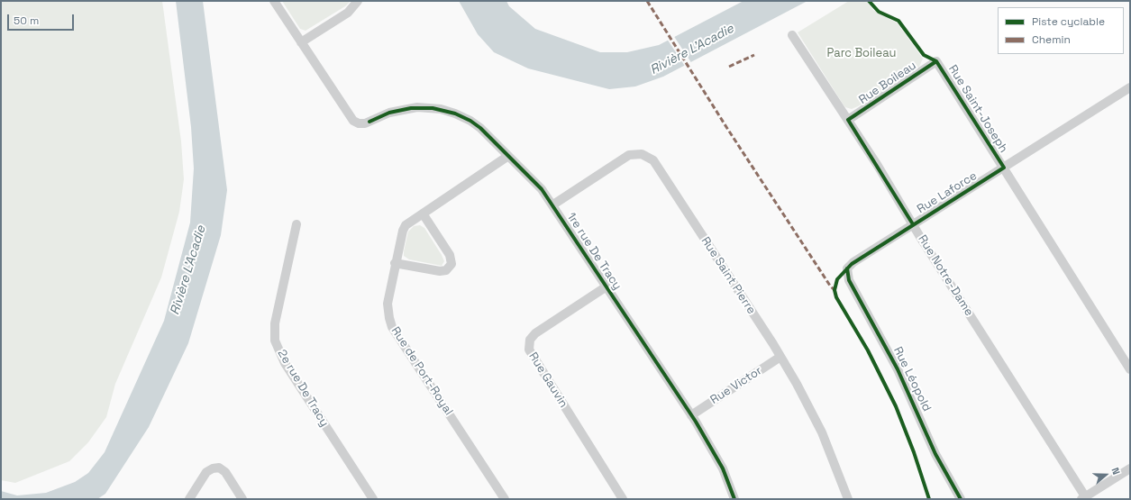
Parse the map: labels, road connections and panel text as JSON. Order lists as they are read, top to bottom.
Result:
{
  "streets": {
    "street": [
      "Rue Boileau",
      "Rue Saint-Joseph",
      "Rue Laforce",
      "1re rue De Tracy",
      "Rue Saint Pierre",
      "Rue Notre-Dame",
      "Rue de Port-Royal",
      "Rue Léopold",
      "Rue Gauvin",
      "Rue Victor",
      "2e rue De Tracy"
    ]
  },
  "crossings": [
    ["Rue Boileau", "Rue Saint-Joseph"],
    ["Rue Boileau", "Rue Notre-Dame"],
    ["Rue Saint-Joseph", "Rue Laforce"],
    ["Rue Laforce", "Rue Notre-Dame"],
    ["Rue Laforce", "Rue Léopold"],
    ["1re rue De Tracy", "Rue Saint Pierre"],
    ["1re rue De Tracy", "Rue de Port-Royal"],
    ["1re rue De Tracy", "Rue Gauvin"],
    ["1re rue De Tracy", "Rue Victor"],
    ["Rue Saint Pierre", "Rue Victor"]
  ],
  "water": ["Rivière L'Acadie"],
  "parks": ["Parc Boileau"],
  "legend": ["Piste cyclable", "Chemin"],
  "scale_bar": "50 m",
  "north": "right"
}
